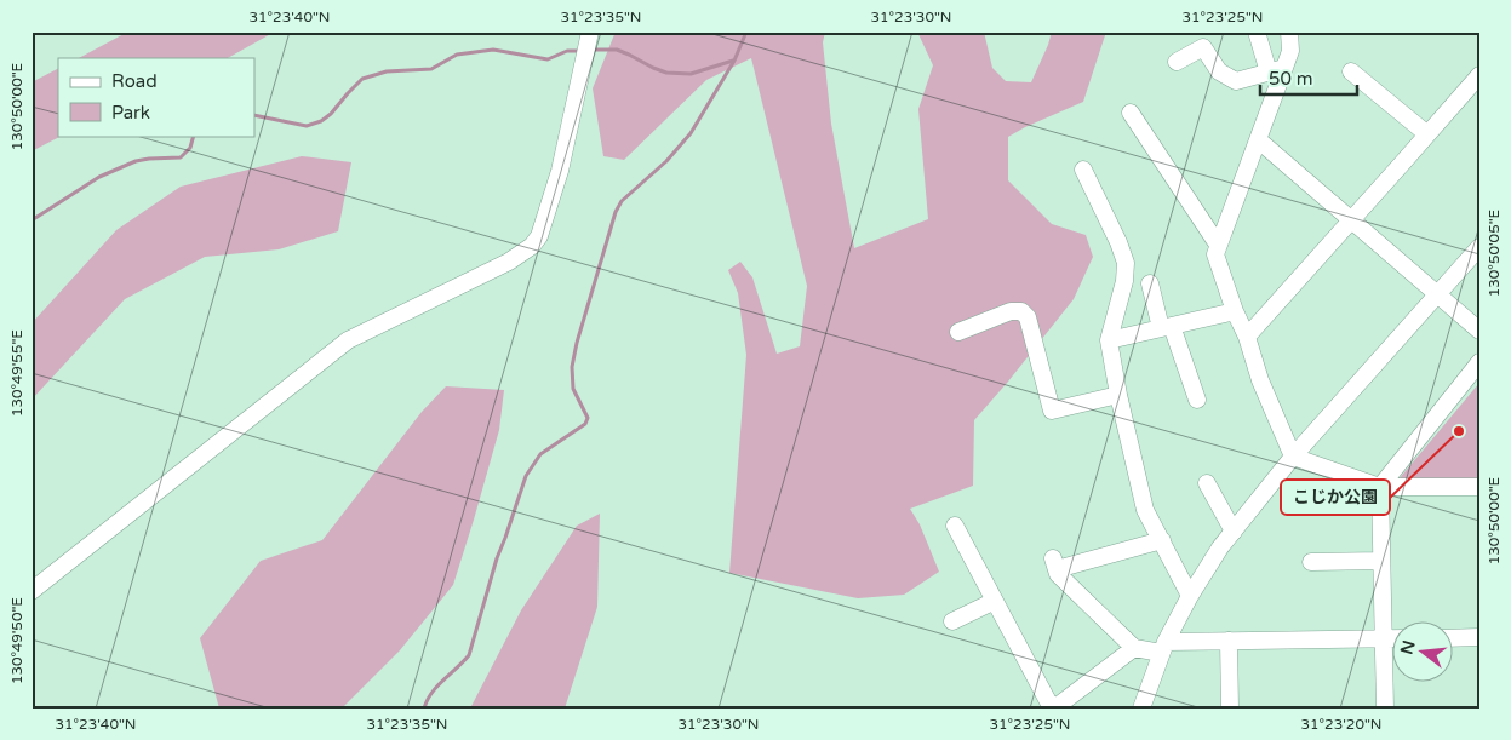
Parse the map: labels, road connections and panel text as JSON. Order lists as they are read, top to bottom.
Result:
{
  "places": ["こじか公園"],
  "legend": ["Road", "Park"],
  "scale_bar": "50 m",
  "north": "left",
  "coordinates": [
    "31°23'40\"N",
    "31°23'35\"N",
    "31°23'30\"N",
    "31°23'25\"N",
    "130°50'00\"E",
    "130°50'05\"E",
    "130°49'55\"E",
    "130°49'50\"E",
    "31°23'20\"N"
  ]
}
